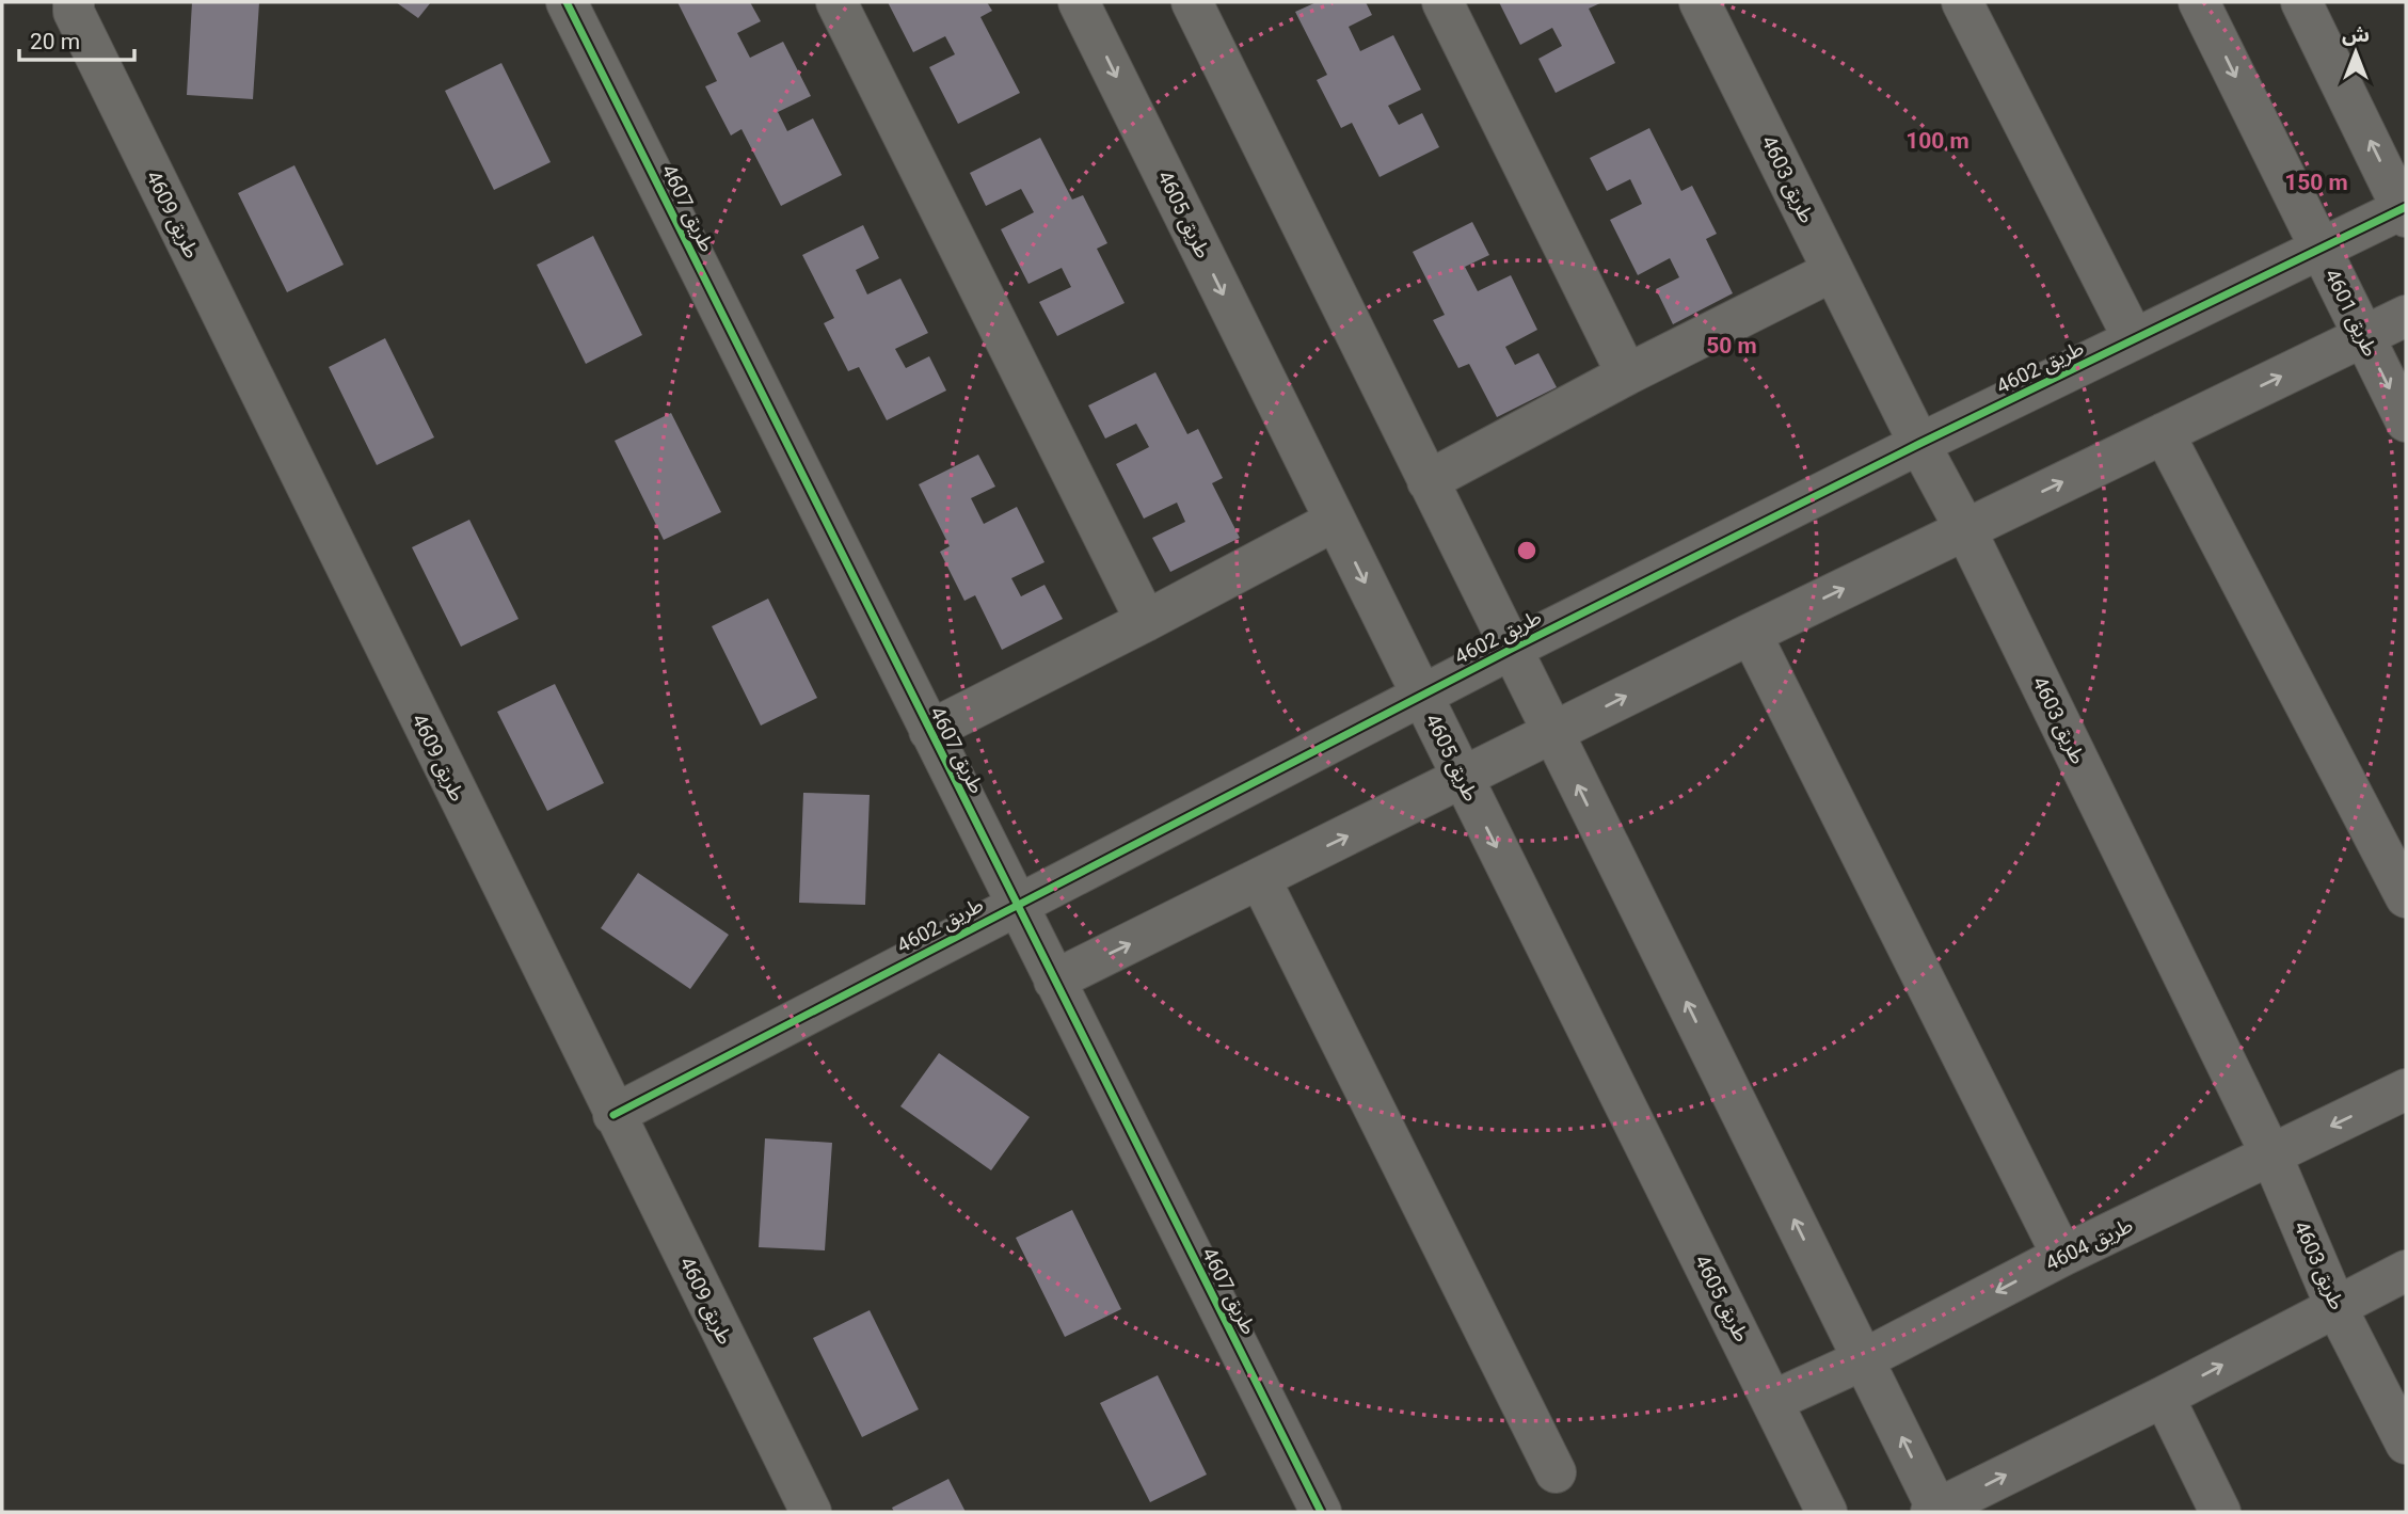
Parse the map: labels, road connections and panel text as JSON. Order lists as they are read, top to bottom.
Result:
{
  "streets": {
    "street": [
      "طريق 4603",
      "طريق 4607",
      "طريق 4609",
      "طريق 4605",
      "طريق 4601",
      "طريق 4602",
      "طريق 4604"
    ]
  },
  "crossings": [
    ["طريق 4603", "طريق 4602"],
    ["طريق 4603", "طريق 4604"],
    ["طريق 4607", "طريق 4602"],
    ["طريق 4609", "طريق 4602"],
    ["طريق 4605", "طريق 4602"],
    ["طريق 4605", "طريق 4604"],
    ["طريق 4601", "طريق 4602"]
  ],
  "scale_bar": "20 m",
  "north": "top",
  "rings": ["100 m", "150 m", "50 m"]
}
